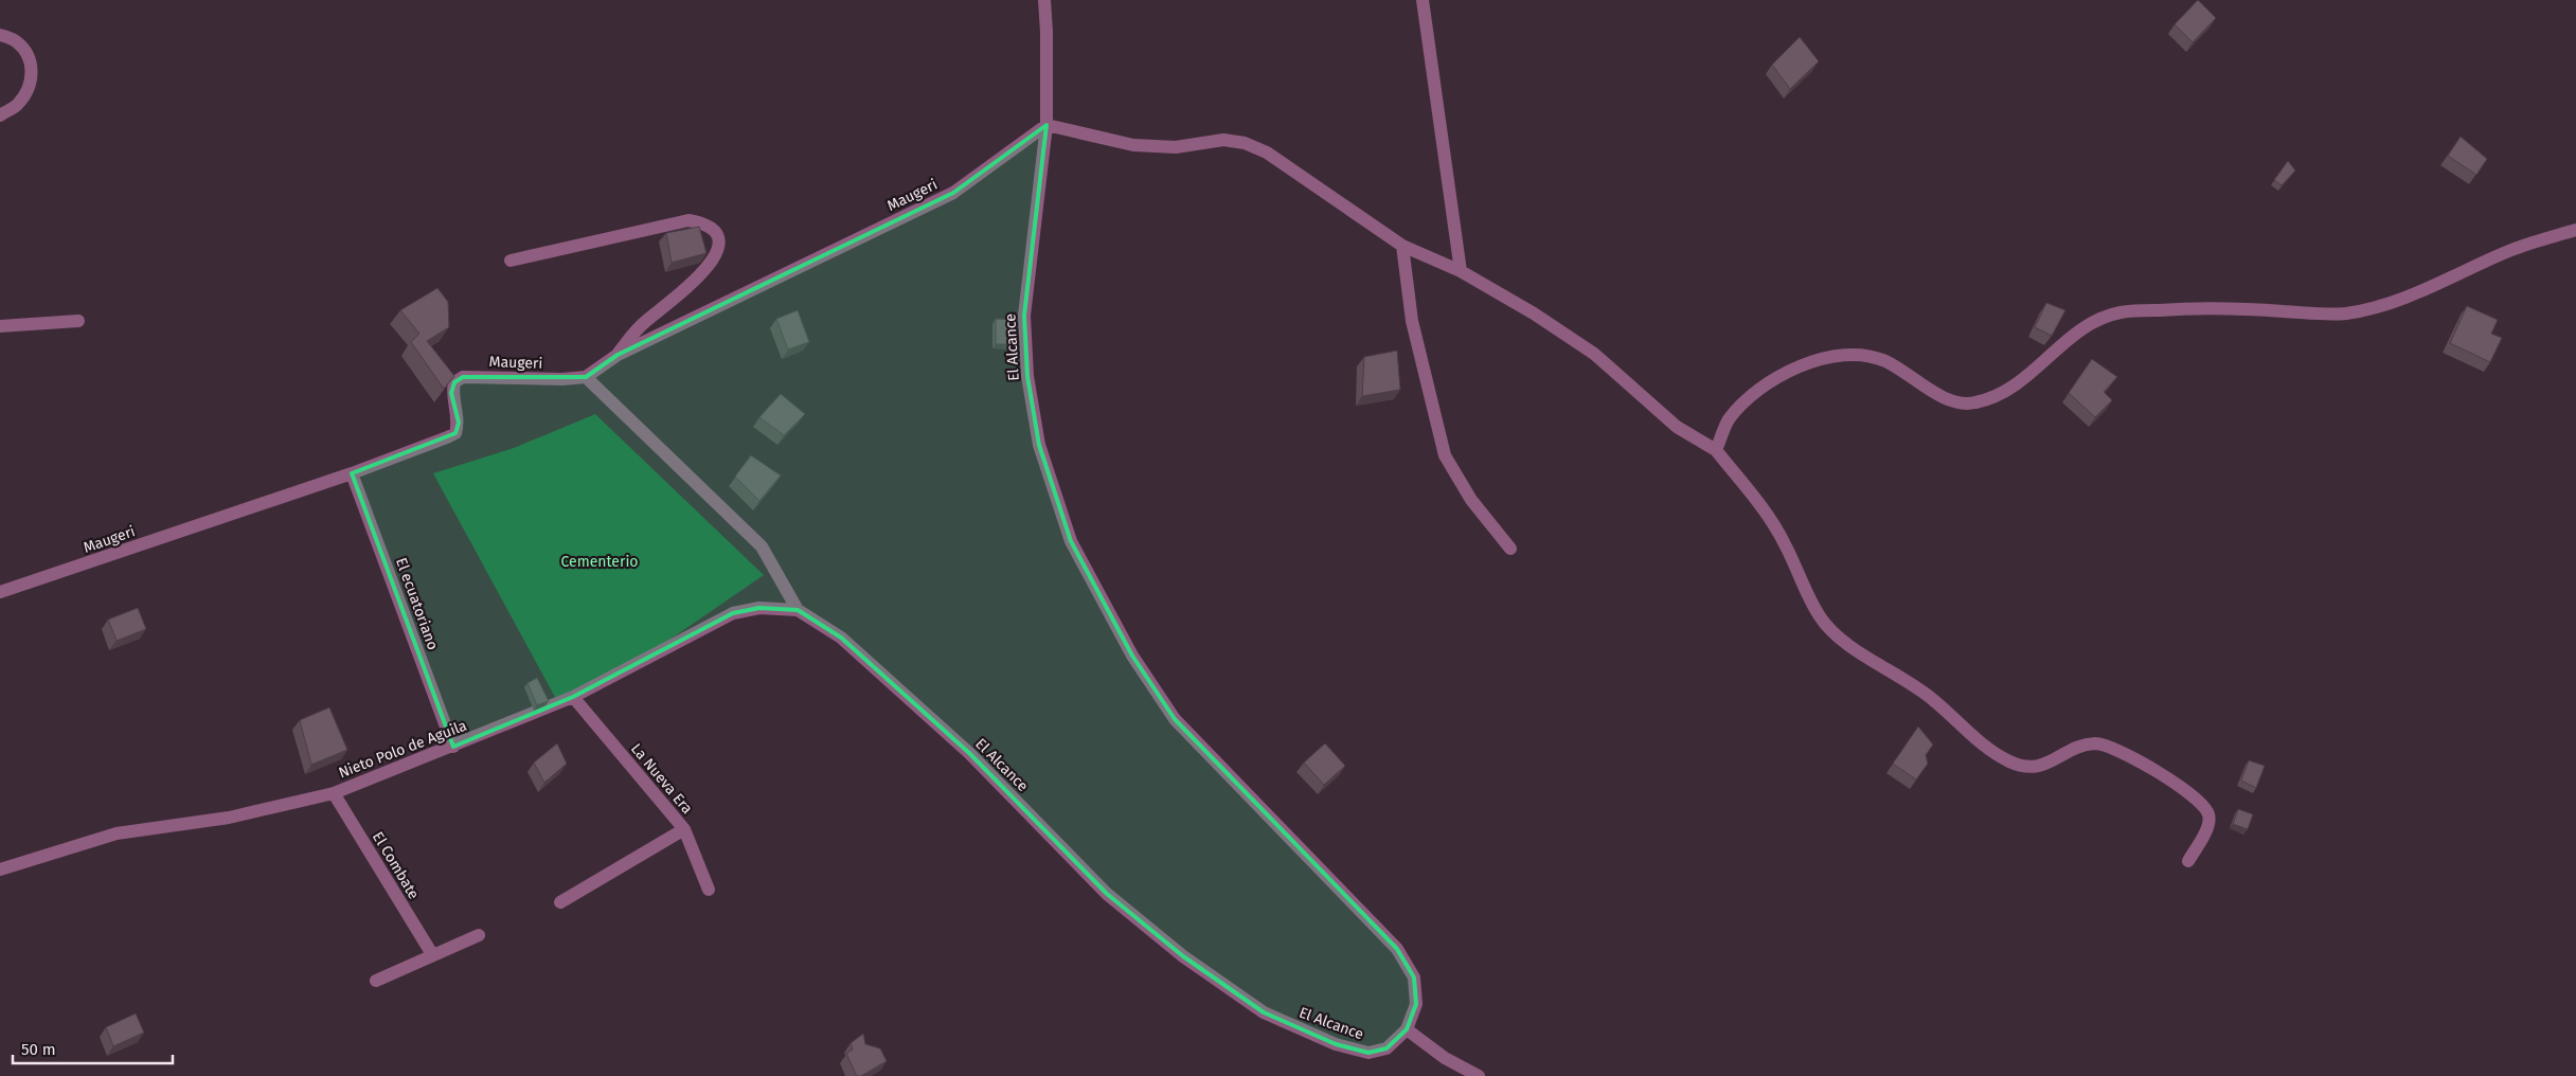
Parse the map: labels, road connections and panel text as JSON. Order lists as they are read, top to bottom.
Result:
{
  "streets": {
    "street": [
      "Maugeri",
      "El Alcance",
      "El ecuatoriano",
      "Nieto Polo de Aguila",
      "La Nueva Era",
      "El Combate"
    ]
  },
  "crossings": [
    ["Maugeri", "El Alcance"],
    ["Maugeri", "El ecuatoriano"],
    ["El Alcance", "Nieto Polo de Aguila"],
    ["El ecuatoriano", "Nieto Polo de Aguila"],
    ["Nieto Polo de Aguila", "La Nueva Era"],
    ["Nieto Polo de Aguila", "El Combate"]
  ],
  "parks": ["Cementerio"],
  "scale_bar": "50 m"
}
